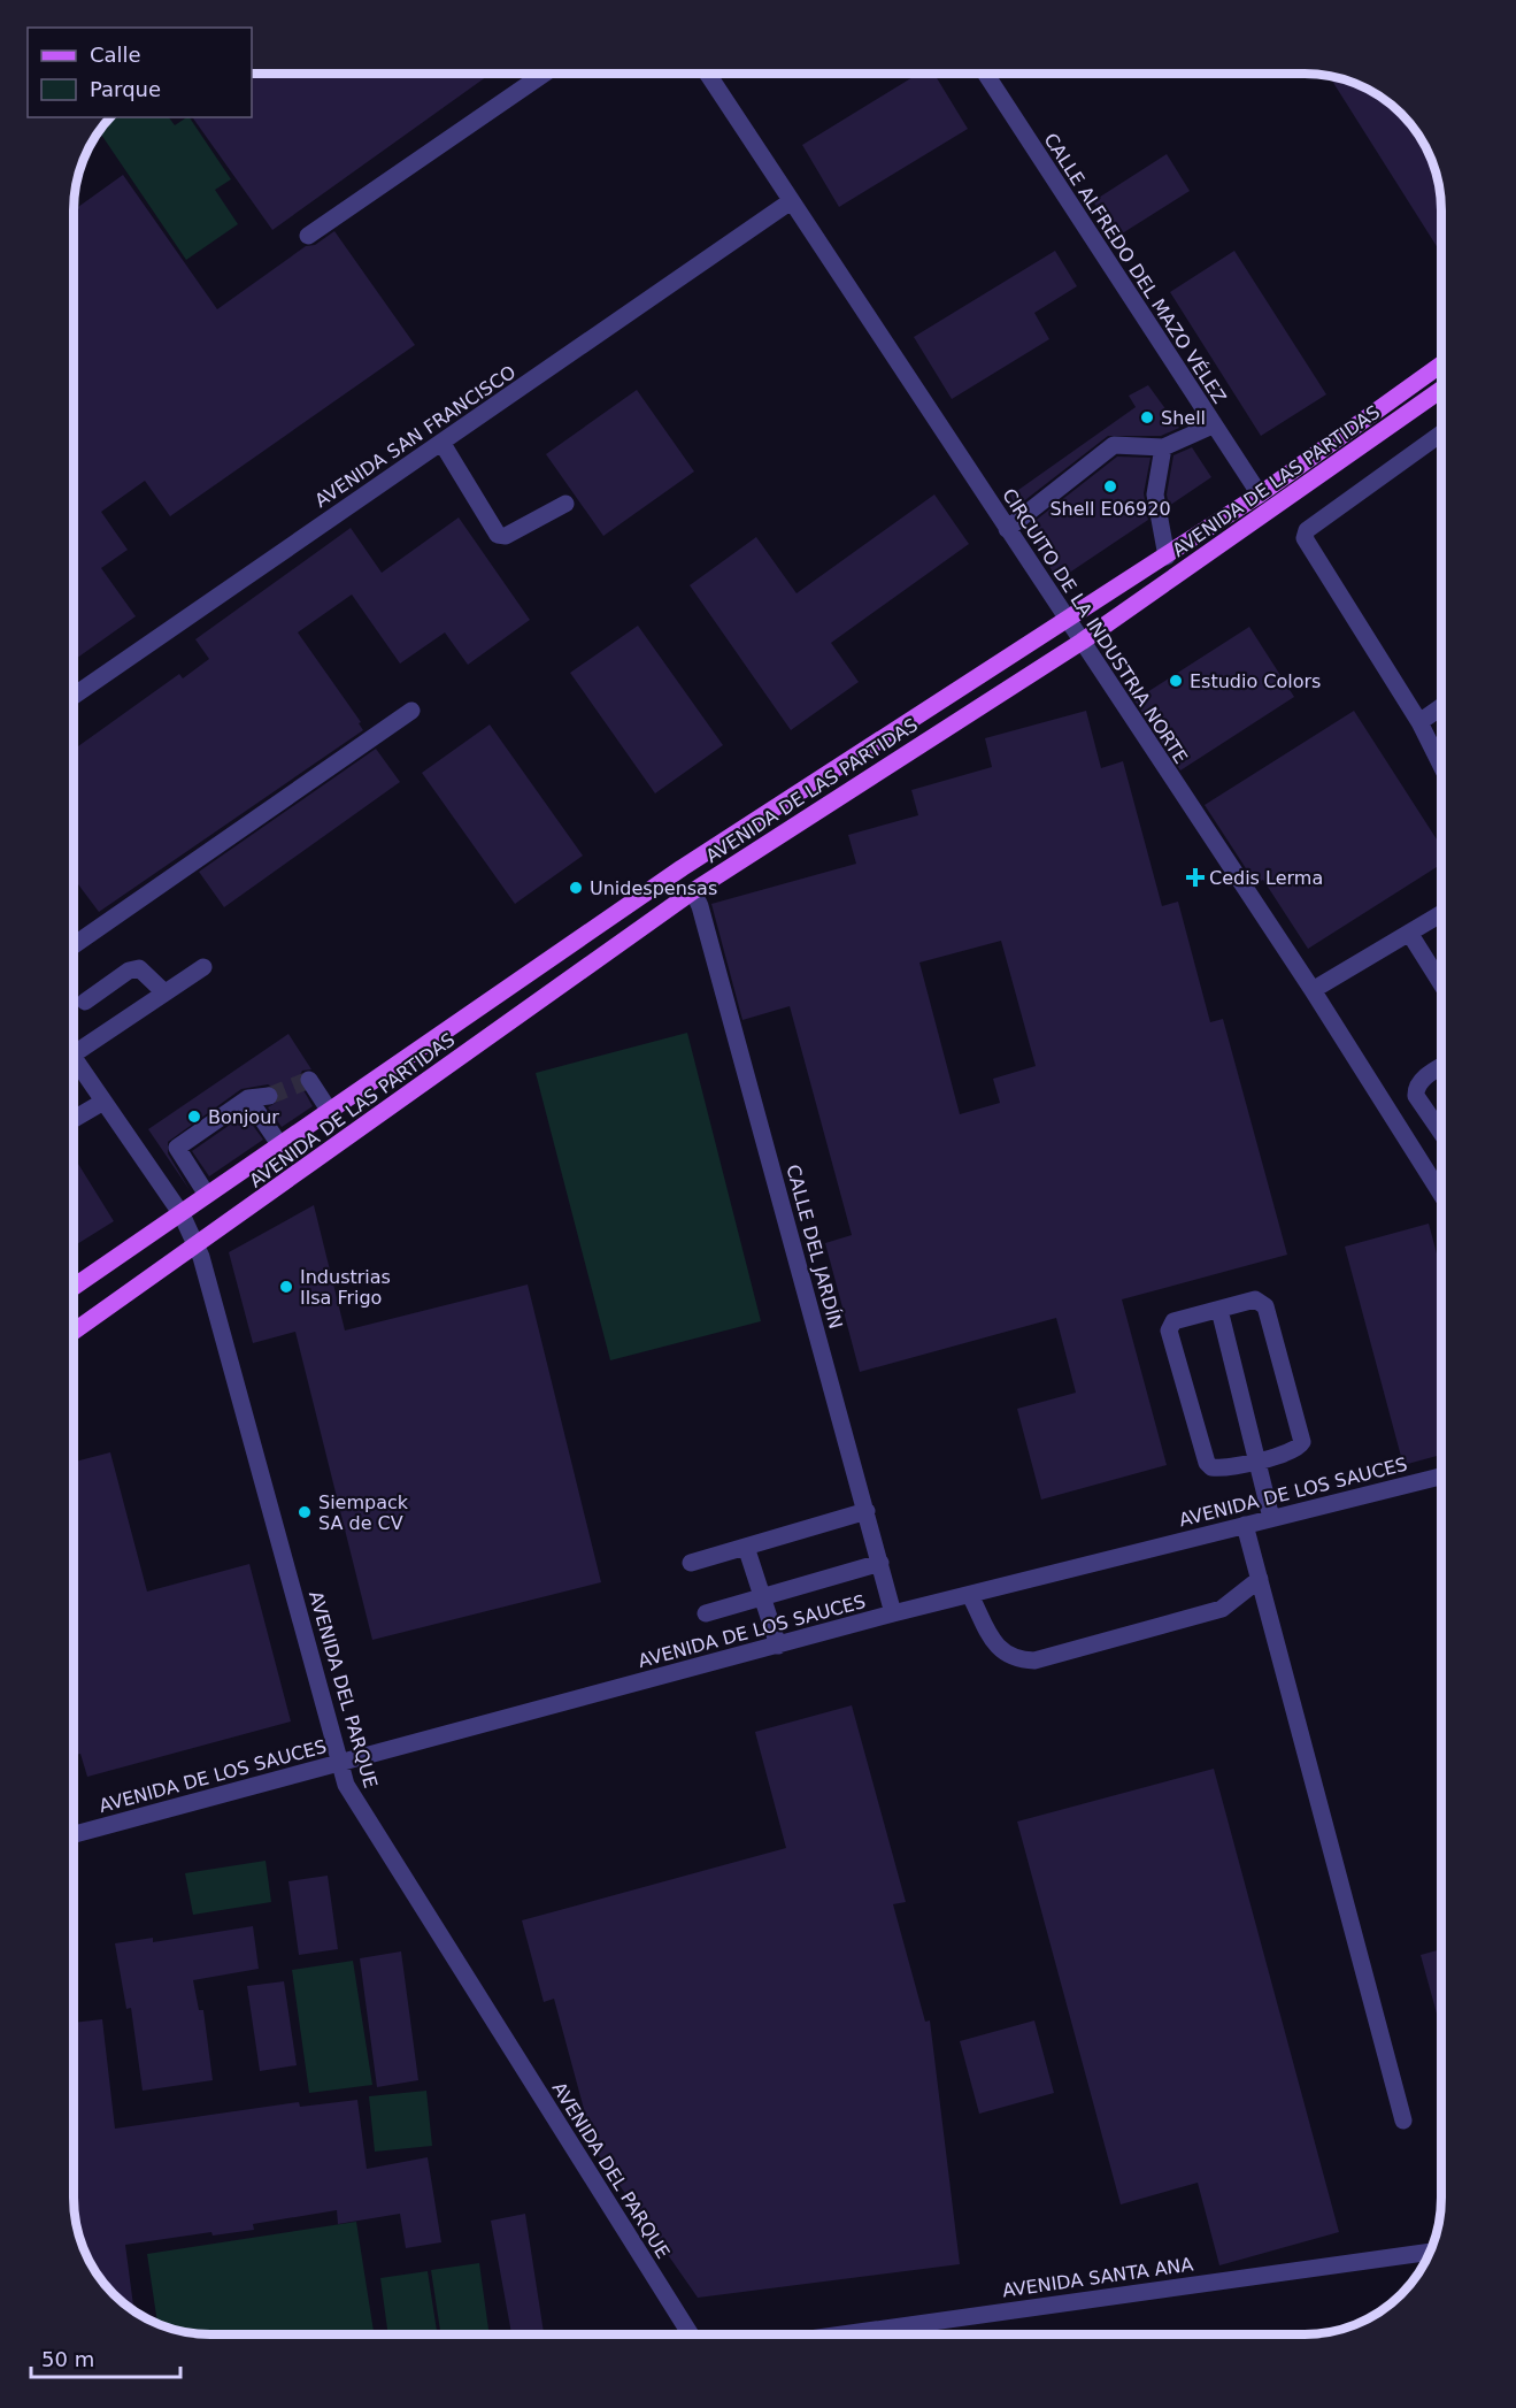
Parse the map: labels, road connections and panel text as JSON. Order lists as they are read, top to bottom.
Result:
{
  "streets": {
    "main road": ["AVENIDA DE LAS PARTIDAS"],
    "street": [
      "CALLE ALFREDO DEL MAZO VÉLEZ",
      "AVENIDA SAN FRANCISCO",
      "CIRCUITO DE LA INDUSTRIA NORTE",
      "CALLE DEL JARDÍN",
      "AVENIDA DE LOS SAUCES",
      "AVENIDA DEL PARQUE",
      "AVENIDA SANTA ANA"
    ]
  },
  "crossings": [
    ["CALLE ALFREDO DEL MAZO VÉLEZ", "AVENIDA DE LAS PARTIDAS"],
    ["AVENIDA SAN FRANCISCO", "CIRCUITO DE LA INDUSTRIA NORTE"],
    ["AVENIDA DE LAS PARTIDAS", "CIRCUITO DE LA INDUSTRIA NORTE"],
    ["AVENIDA DE LAS PARTIDAS", "CALLE DEL JARDÍN"],
    ["AVENIDA DE LAS PARTIDAS", "AVENIDA DEL PARQUE"],
    ["CALLE DEL JARDÍN", "AVENIDA DE LOS SAUCES"],
    ["AVENIDA DE LOS SAUCES", "AVENIDA DEL PARQUE"]
  ],
  "places": {
    "other": [
      "Shell",
      "Shell E06920",
      "Estudio Colors",
      "Unidespensas",
      "Bonjour",
      "Industrias Ilsa Frigo",
      "Siempack SA de CV"
    ],
    "health": ["Cedis Lerma"]
  },
  "legend": ["Calle", "Parque"],
  "scale_bar": "50 m"
}
